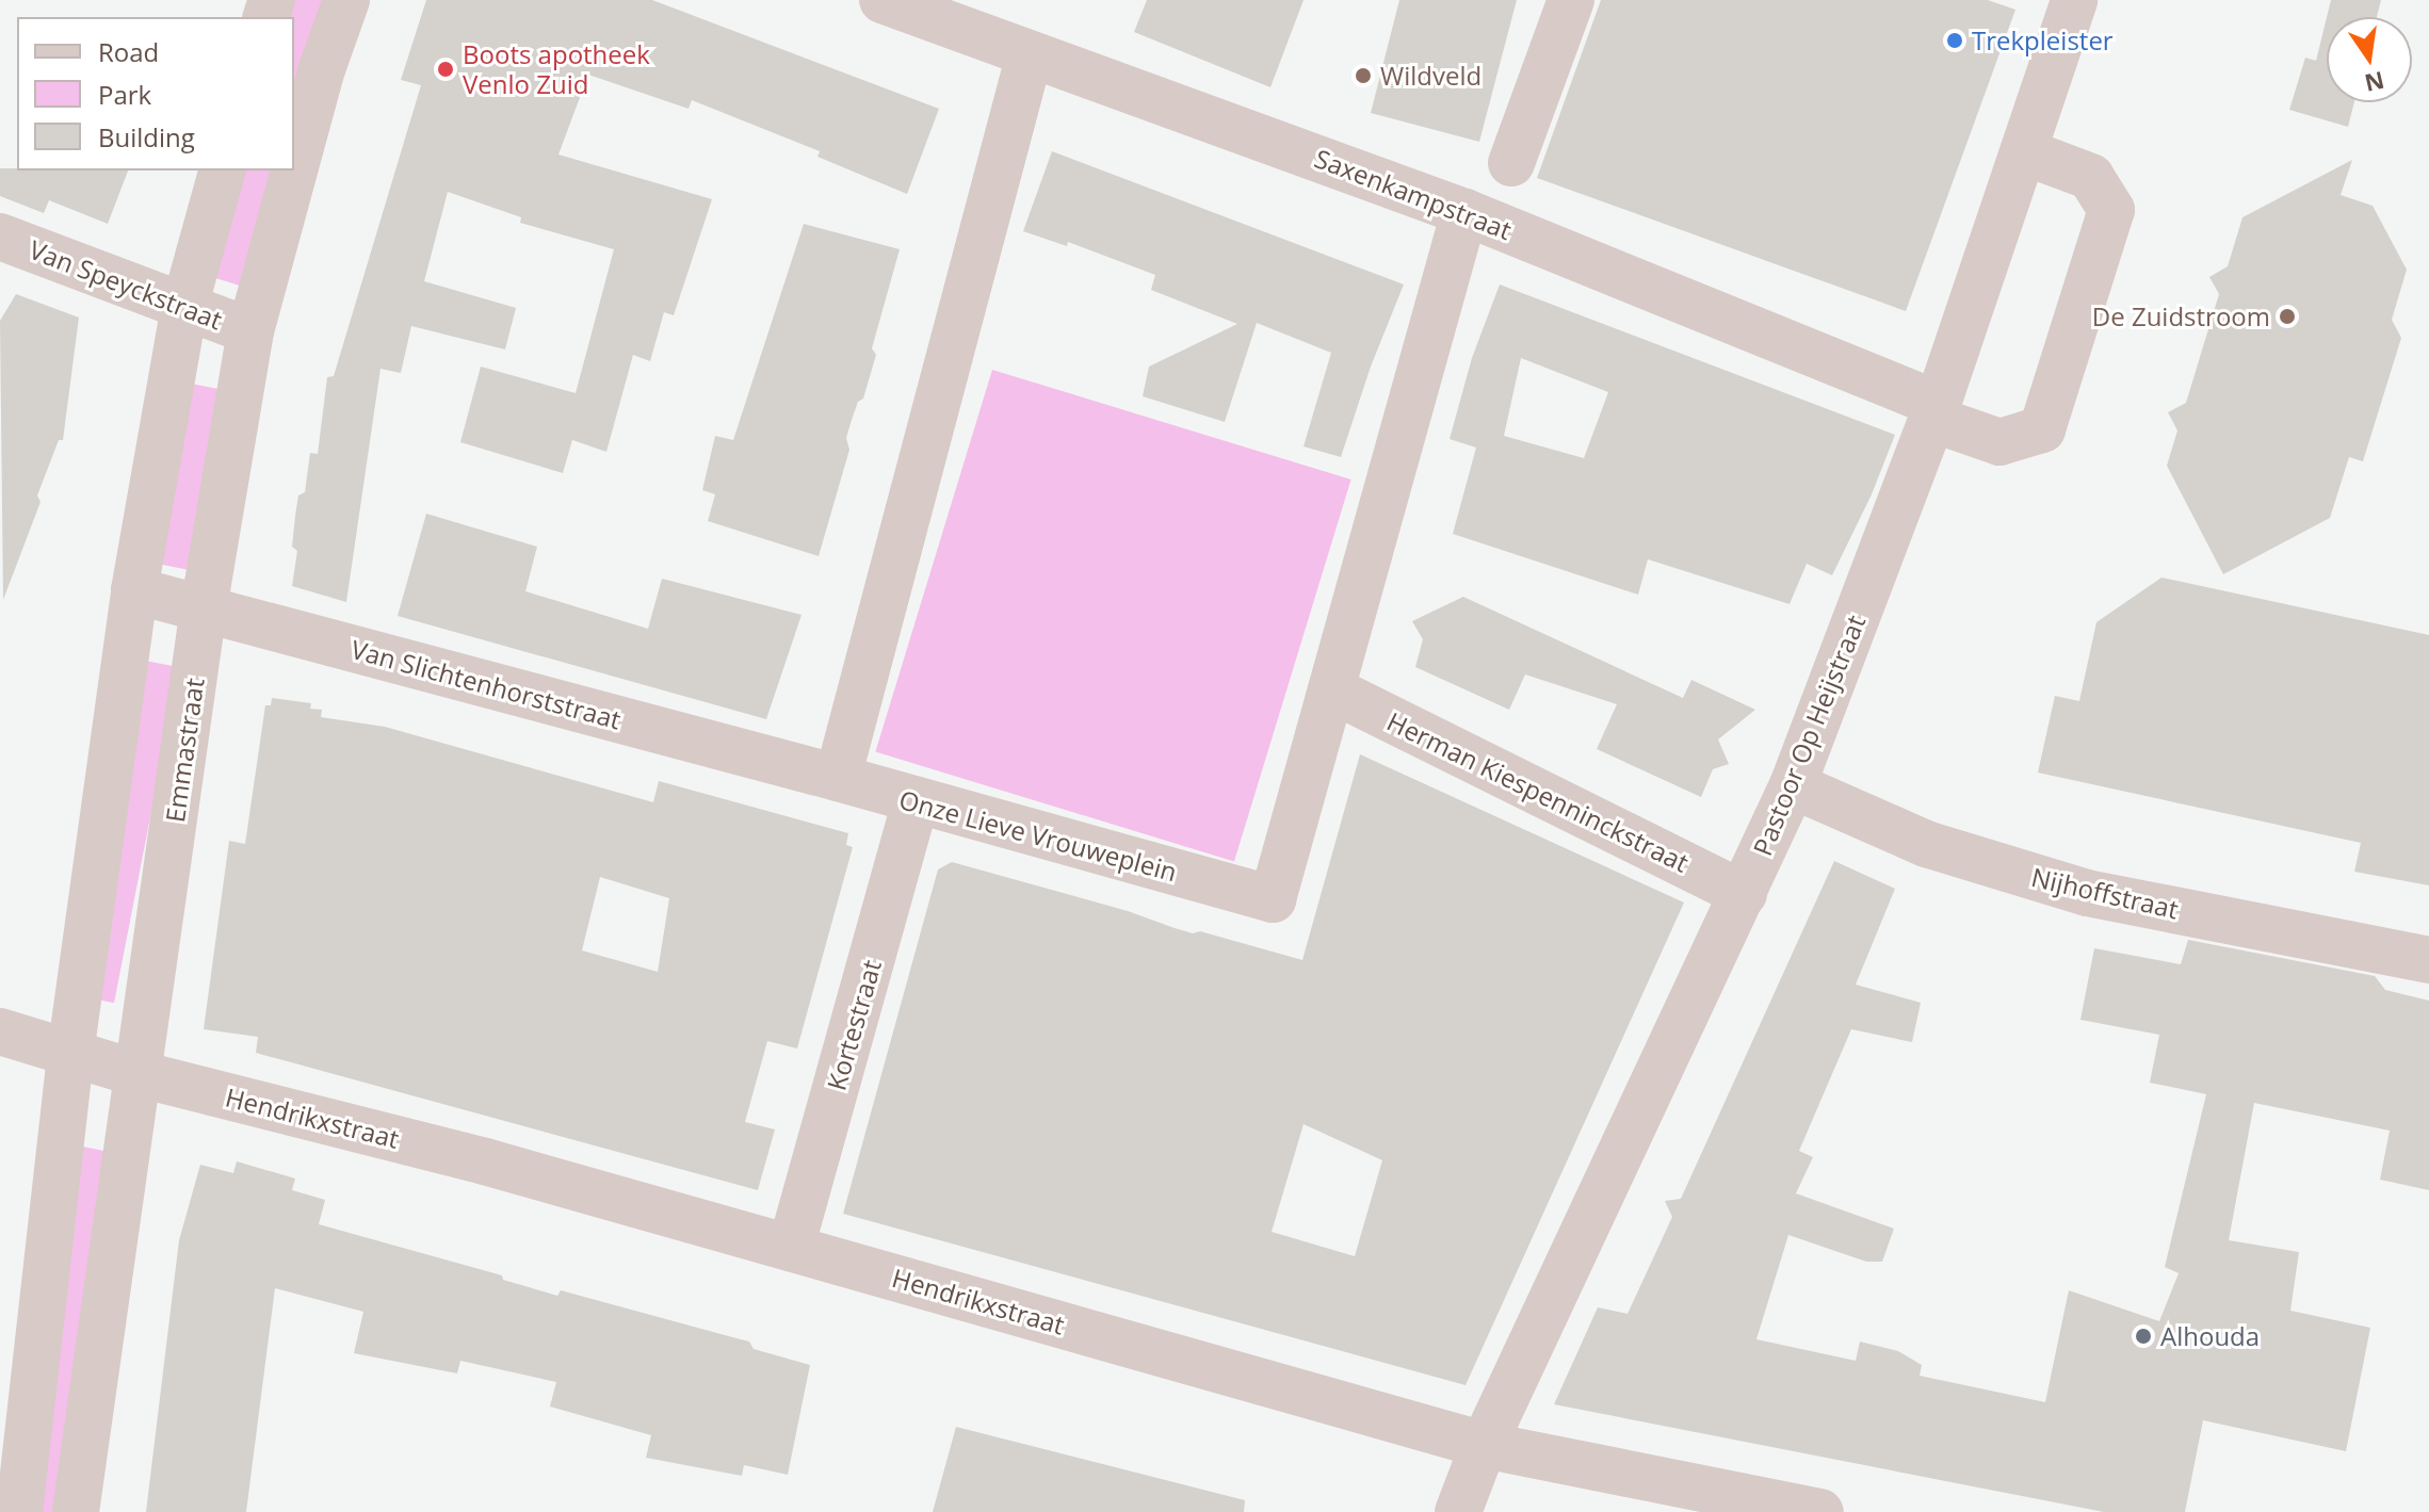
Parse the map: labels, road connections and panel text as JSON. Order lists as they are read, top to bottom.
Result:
{
  "streets": {
    "street": [
      "Saxenkampstraat",
      "Van Speyckstraat",
      "Van Slichtenhorststraat",
      "Pastoor Op Heijstraat",
      "Emmastraat",
      "Herman Kiespenninckstraat",
      "Onze Lieve Vrouweplein",
      "Nijhoffstraat",
      "Kortestraat",
      "Hendrikxstraat"
    ]
  },
  "crossings": [
    ["Saxenkampstraat", "Pastoor Op Heijstraat"],
    ["Saxenkampstraat", "Onze Lieve Vrouweplein"],
    ["Van Speyckstraat", "Emmastraat"],
    ["Van Slichtenhorststraat", "Emmastraat"],
    ["Van Slichtenhorststraat", "Onze Lieve Vrouweplein"],
    ["Pastoor Op Heijstraat", "Herman Kiespenninckstraat"],
    ["Pastoor Op Heijstraat", "Nijhoffstraat"],
    ["Pastoor Op Heijstraat", "Hendrikxstraat"],
    ["Emmastraat", "Hendrikxstraat"],
    ["Herman Kiespenninckstraat", "Onze Lieve Vrouweplein"],
    ["Onze Lieve Vrouweplein", "Kortestraat"],
    ["Kortestraat", "Hendrikxstraat"]
  ],
  "places": [
    "Trekpleister",
    "Boots apotheek Venlo Zuid",
    "Wildveld",
    "De Zuidstroom",
    "Alhouda"
  ],
  "legend": ["Road", "Park", "Building"],
  "north": "bottom"
}
